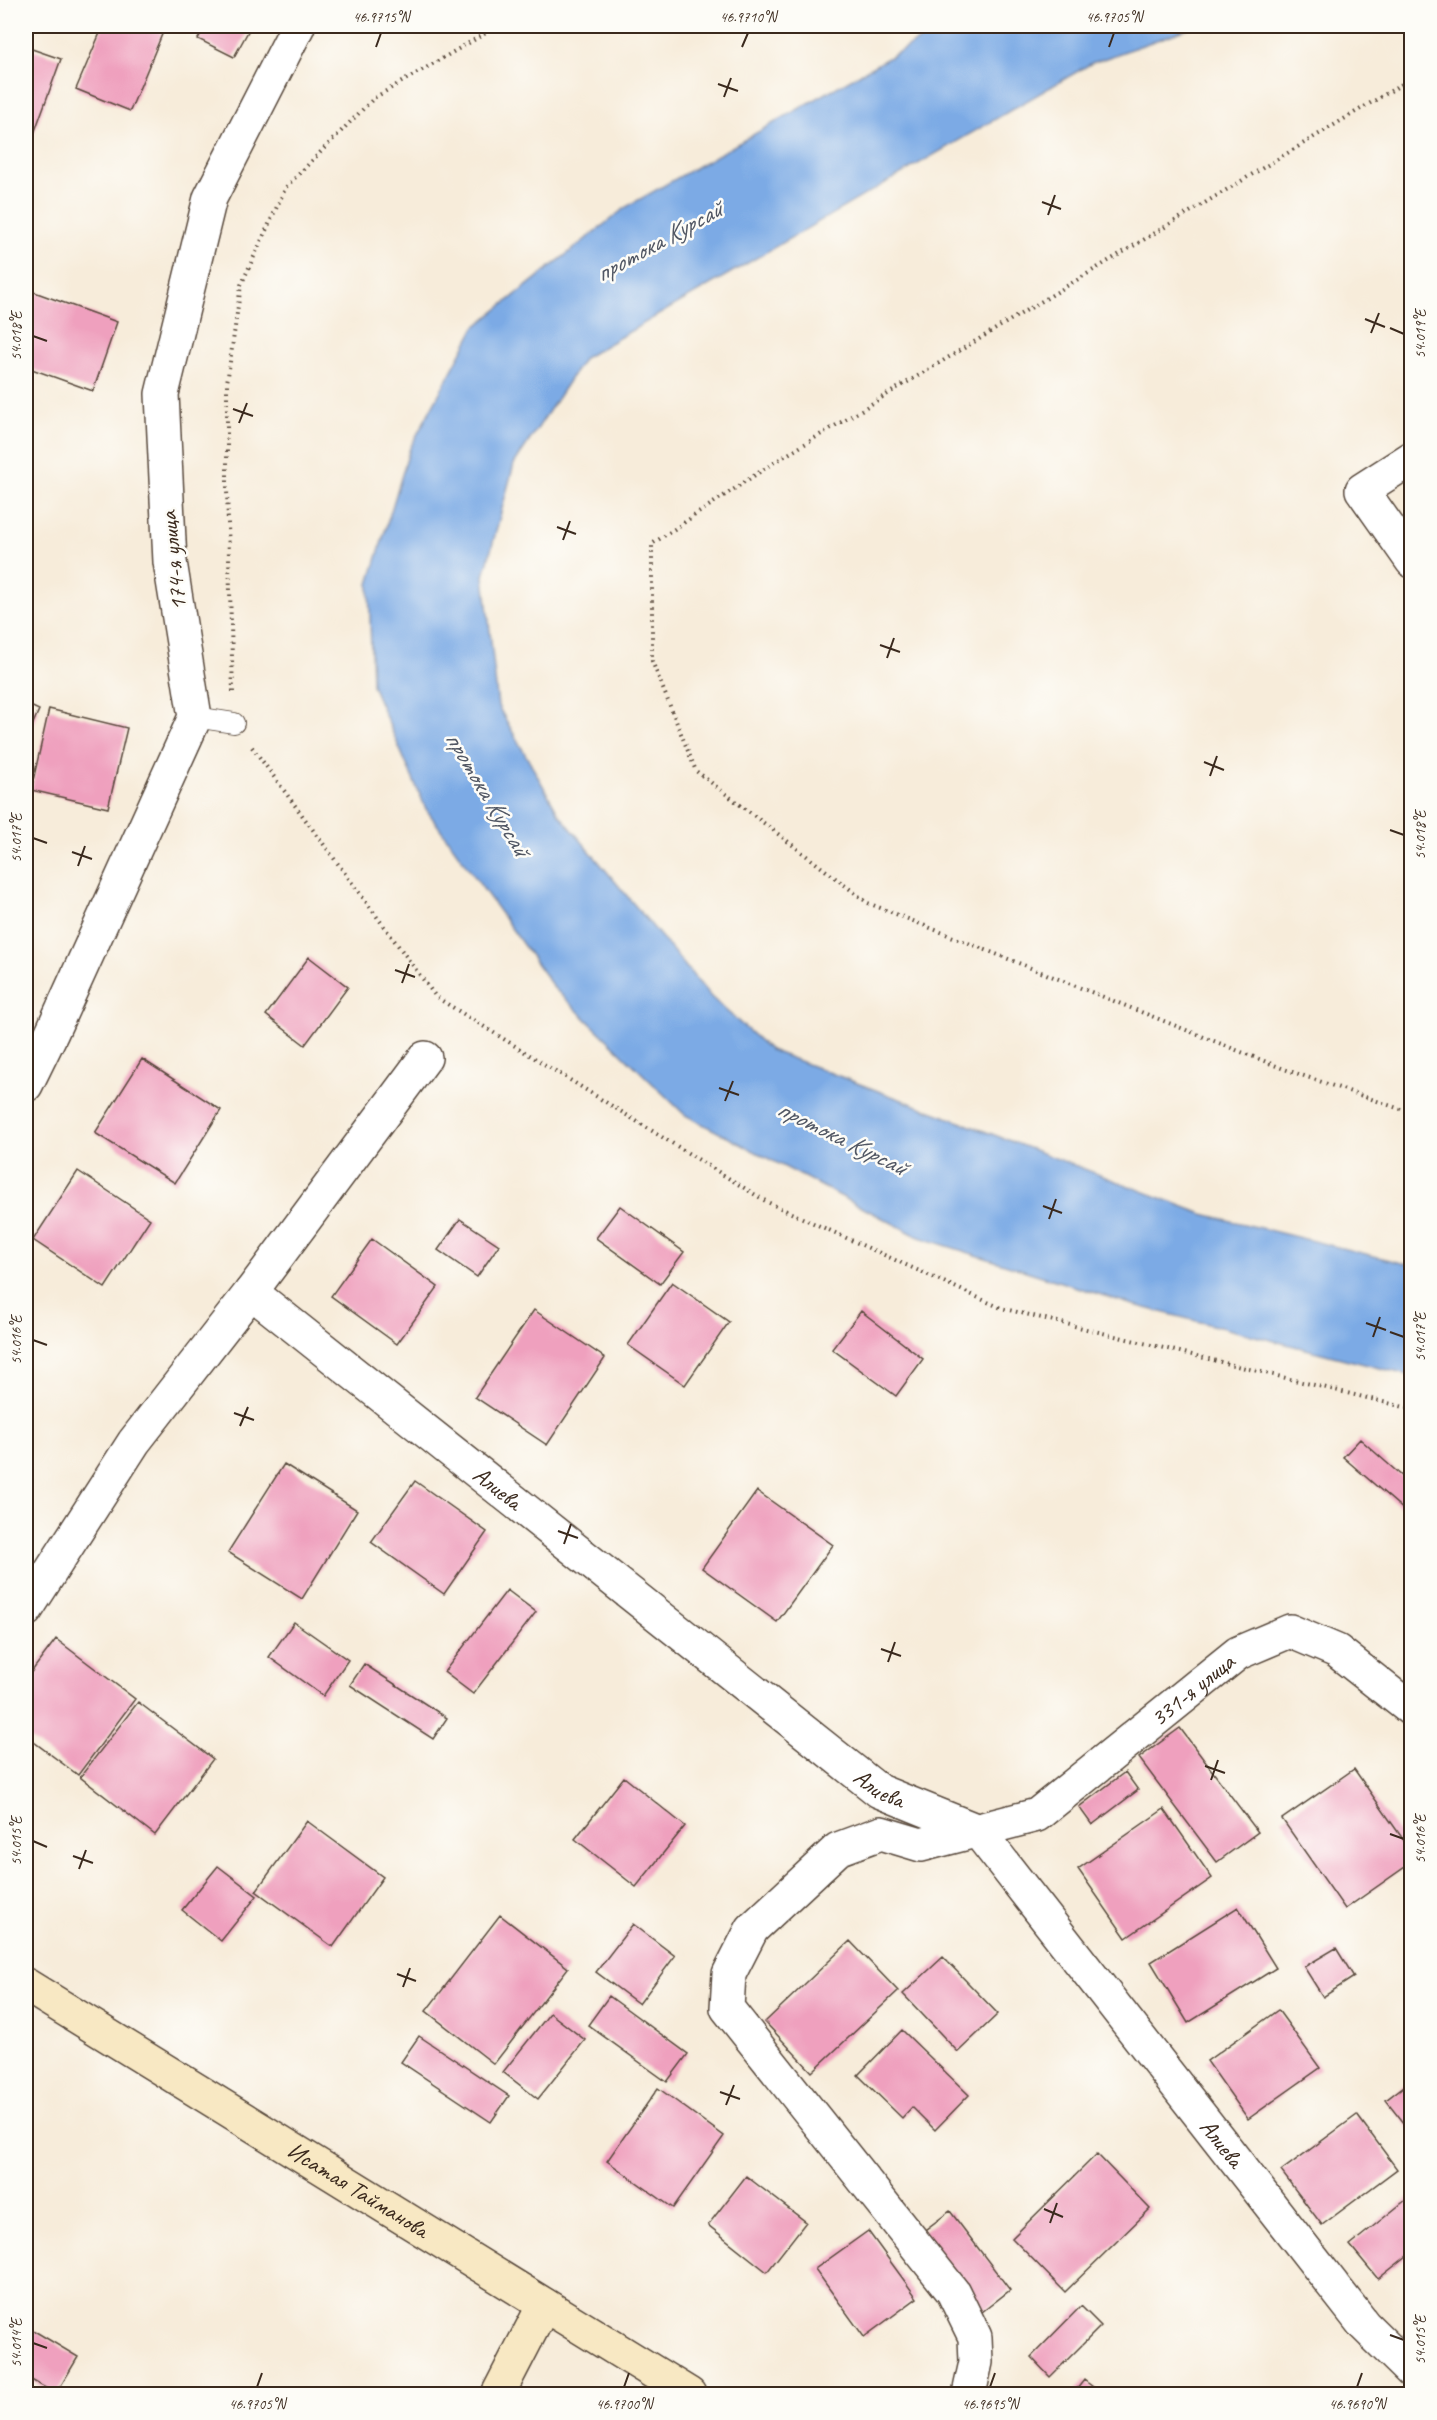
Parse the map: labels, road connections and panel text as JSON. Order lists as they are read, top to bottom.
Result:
{
  "streets": {
    "street": [
      "174-я улица",
      "Алиева",
      "331-я улица",
      "Исатая Тайманова"
    ]
  },
  "crossings": [
    ["Алиева", "331-я улица"]
  ],
  "water": ["протока Курсай"],
  "coordinates": [
    "46.9715°N",
    "46.9710°N",
    "46.9705°N",
    "54.019°E",
    "54.018°E",
    "54.017°E",
    "54.016°E",
    "54.015°E",
    "54.014°E",
    "46.9700°N",
    "46.9695°N",
    "46.9690°N"
  ]
}
